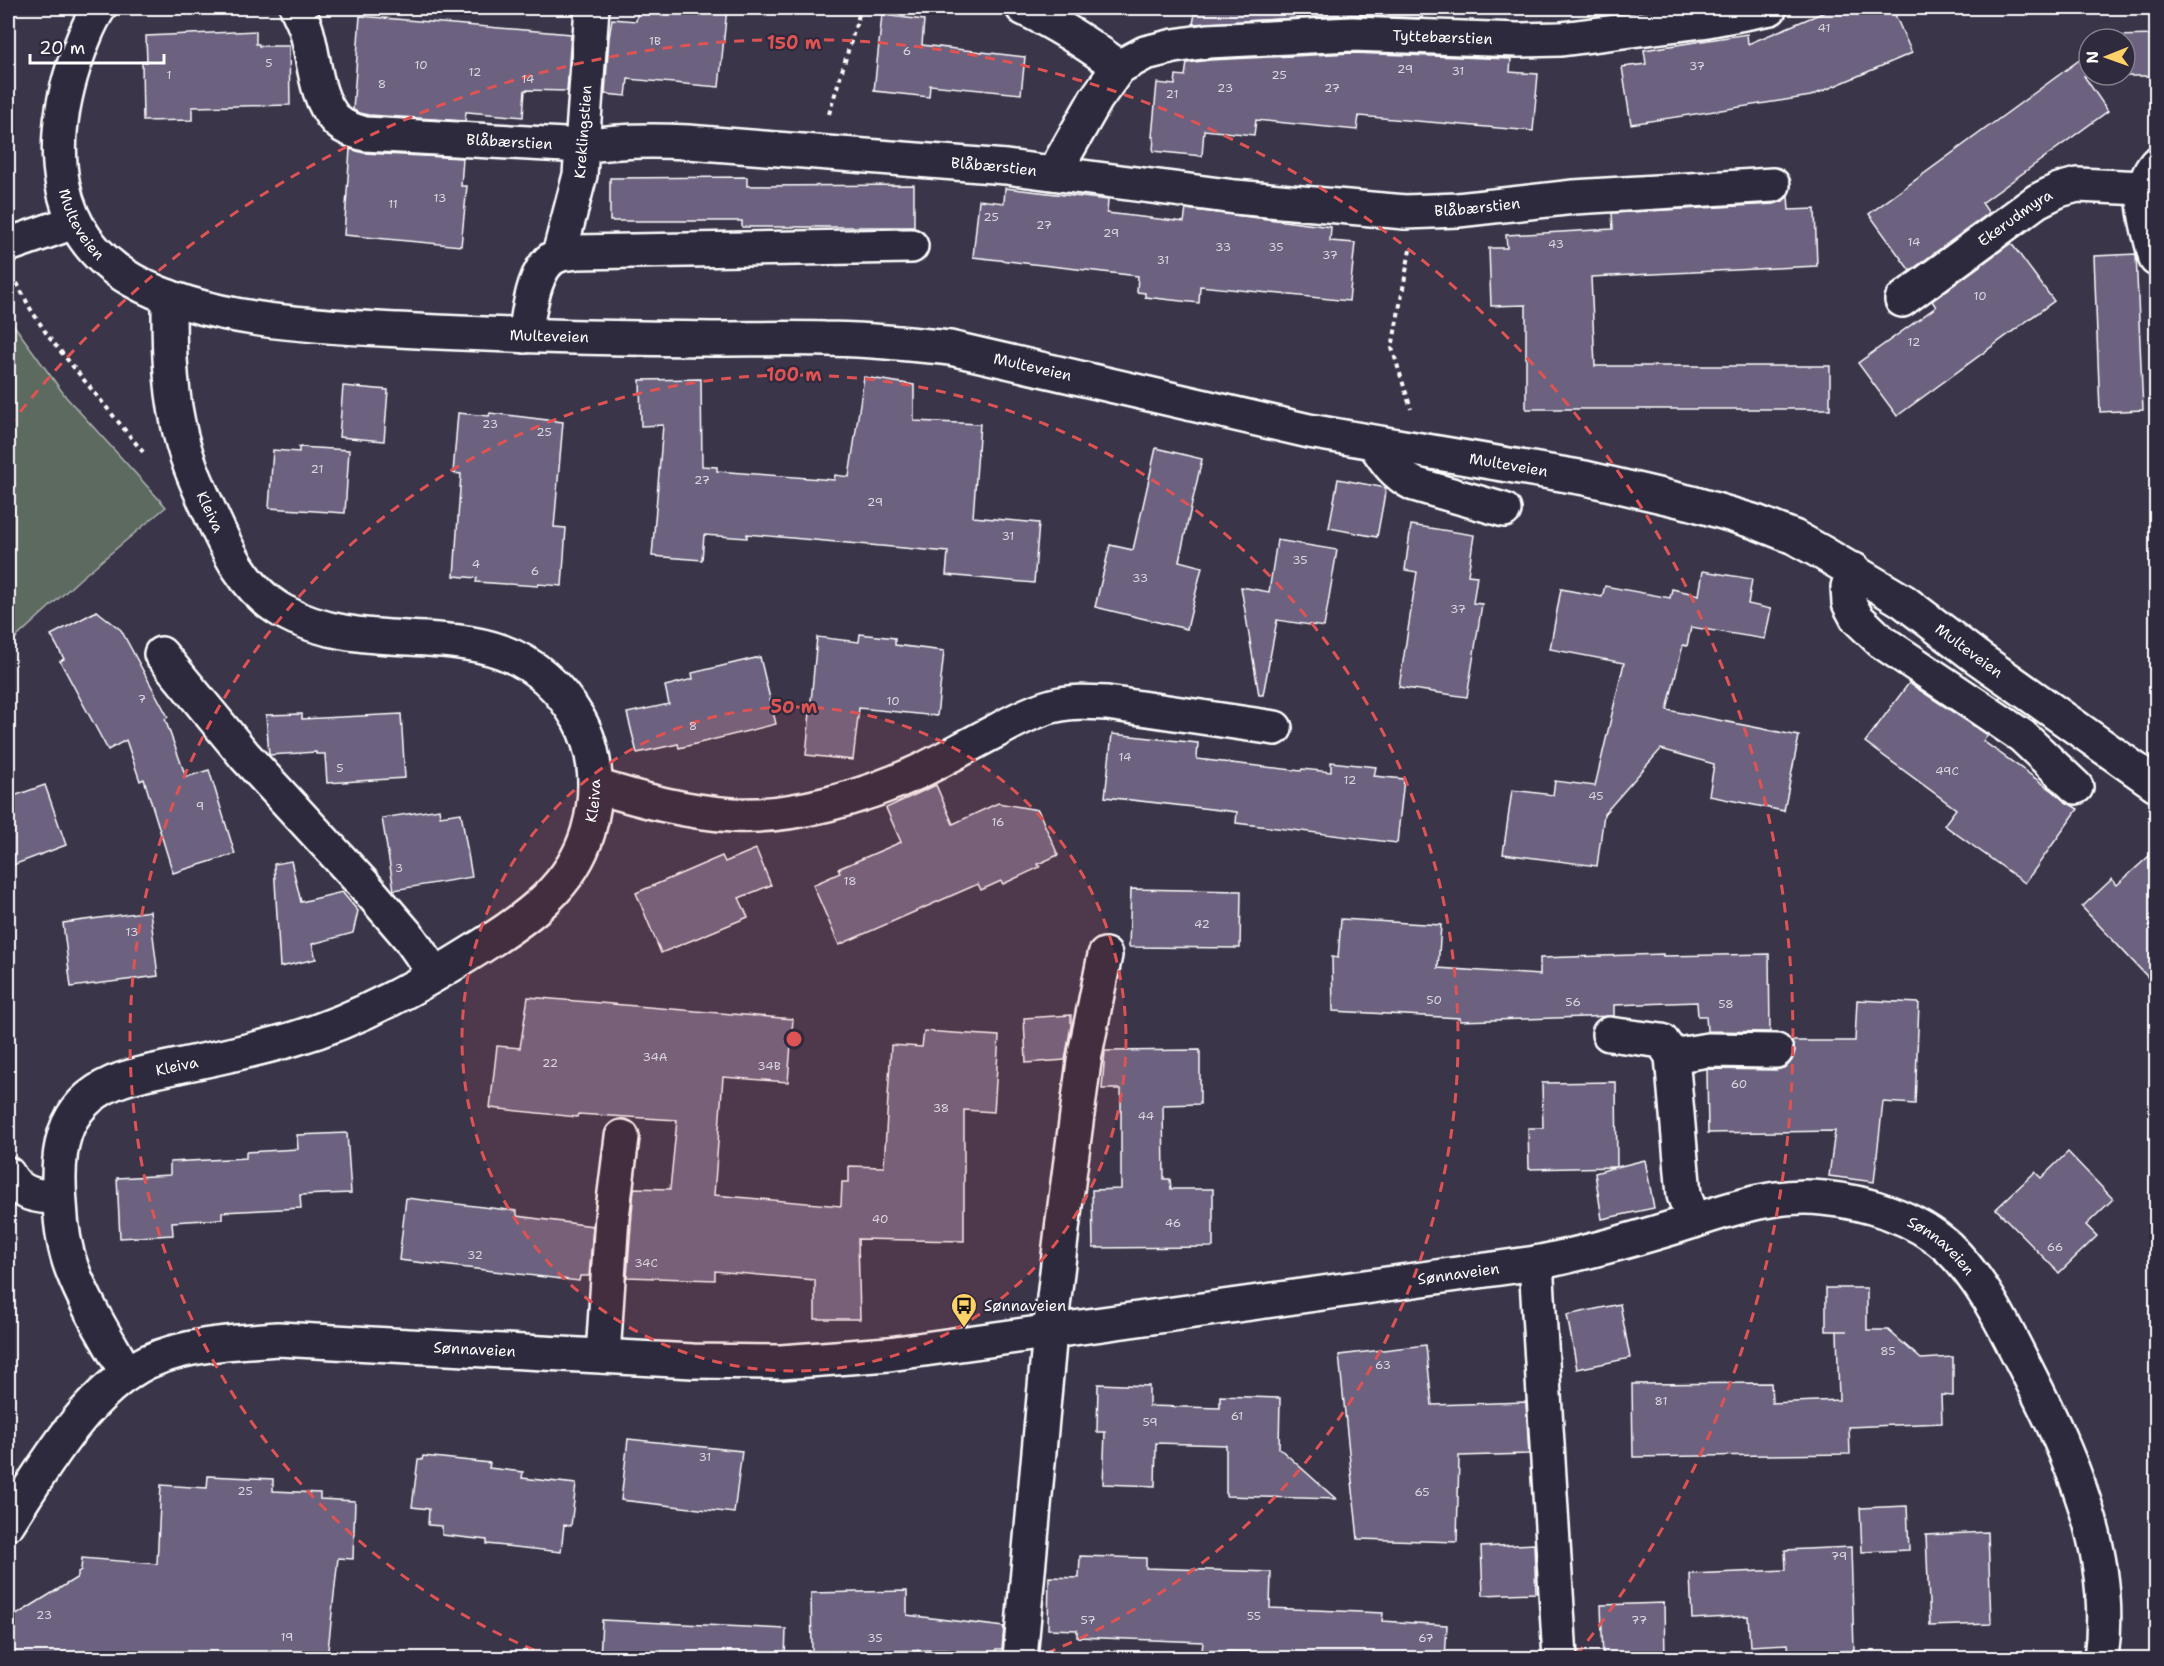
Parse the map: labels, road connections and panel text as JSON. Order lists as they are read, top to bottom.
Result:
{
  "streets": {
    "street": [
      "Tyttebærstien",
      "Kreklingstien",
      "Blåbærstien",
      "Ekerudmyra",
      "Multeveien",
      "Kleiva",
      "Sønnaveien"
    ]
  },
  "crossings": [
    ["Tyttebærstien", "Blåbærstien"],
    ["Kreklingstien", "Blåbærstien"],
    ["Multeveien", "Kleiva"],
    ["Kleiva", "Sønnaveien"]
  ],
  "places": {
    "bus stop": ["Sønnaveien"]
  },
  "house_numbers": [
    "41",
    "1B",
    "6",
    "5",
    "10",
    "37",
    "29",
    "31",
    "12",
    "1",
    "25",
    "14",
    "8",
    "23",
    "27",
    "21",
    "13",
    "11",
    "25",
    "27",
    "29",
    "14",
    "43",
    "33",
    "35",
    "37",
    "31",
    "10",
    "12",
    "23",
    "25",
    "21",
    "27",
    "29",
    "31",
    "35",
    "4",
    "6",
    "33",
    "37",
    "7",
    "10",
    "8",
    "14",
    "5",
    "49C",
    "12",
    "45",
    "9",
    "16",
    "3",
    "18",
    "42",
    "13",
    "50",
    "56",
    "58",
    "34A",
    "22",
    "34B",
    "60",
    "38",
    "44",
    "40",
    "46",
    "66",
    "32",
    "34C",
    "85",
    "63",
    "81",
    "61",
    "59",
    "31",
    "25",
    "65",
    "79",
    "23",
    "55",
    "57",
    "77",
    "19",
    "35",
    "67"
  ],
  "scale_bar": "20 m",
  "north": "left",
  "rings": ["150 m", "100 m", "50 m"]
}
